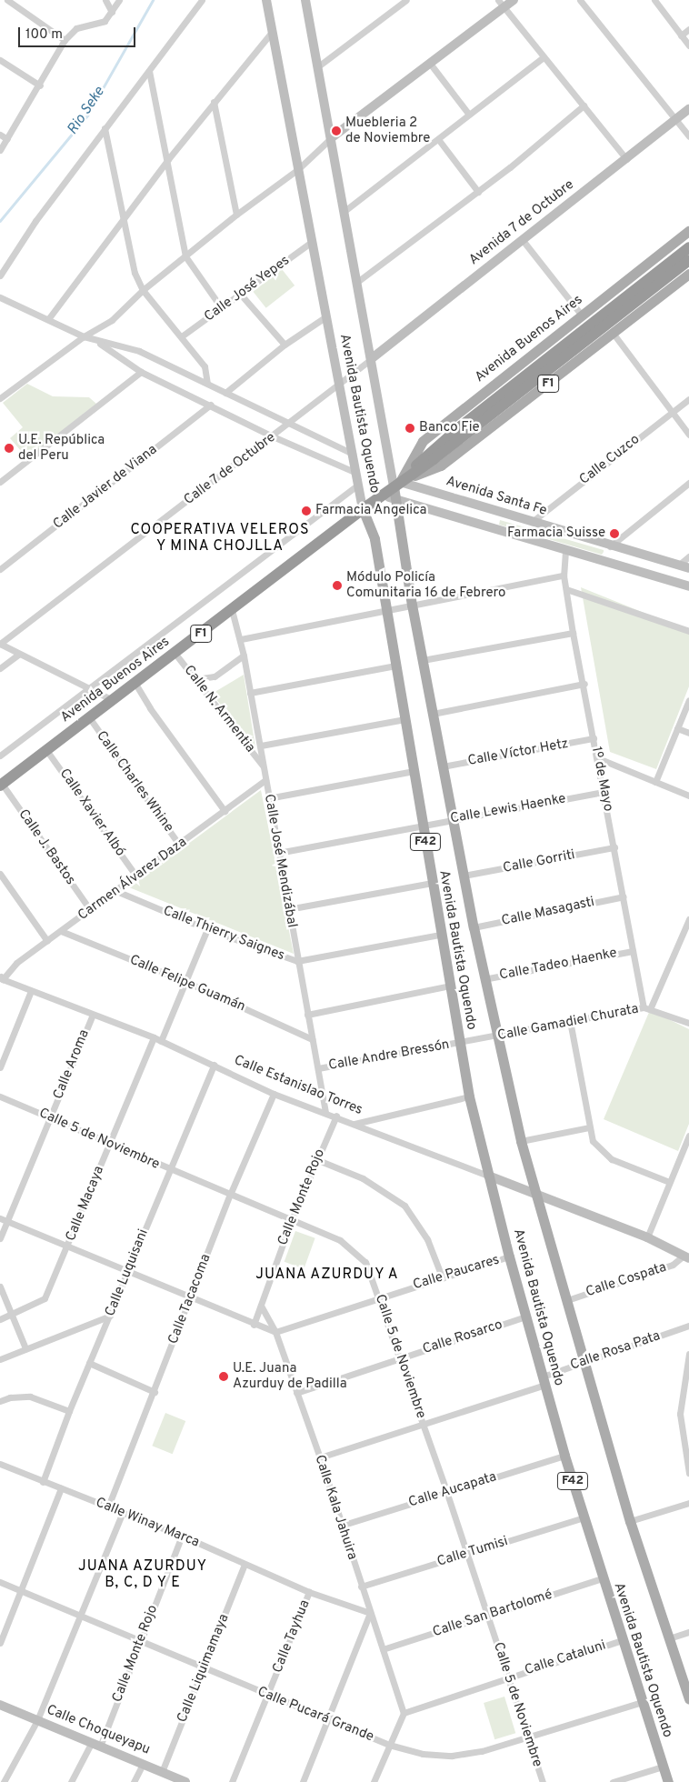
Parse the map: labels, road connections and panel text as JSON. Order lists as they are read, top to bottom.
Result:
{
  "streets": {
    "highway": ["Avenida Buenos Aires", "F1"],
    "main road": [
      "Avenida 7 de Octubre",
      "Avenida Bautista Oquendo",
      "Avenida Santa Fe",
      "F42",
      "Calle Estanislao Torres",
      "Calle Choqueyapu"
    ],
    "street": [
      "Calle José Yepes",
      "Calle Cuzco",
      "Calle 7 de Octubre",
      "Calle Javier de Viana",
      "Calle N. Armentia",
      "Calle Víctor Hetz",
      "1º de Mayo",
      "Calle Charles Whine",
      "Calle Lewis Haenke",
      "Calle Xavier Albó",
      "Calle J. Bastos",
      "Calle José Mendizábal",
      "Calle Gorriti",
      "Carmen Álvarez Daza",
      "Calle Masagasti",
      "Calle Thierry Saignes",
      "Calle Tadeo Haenke",
      "Calle Felipe Guamán",
      "Calle Gamadiel Churata",
      "Calle Andre Bressón",
      "Calle Aroma",
      "Calle 5 de Noviembre",
      "Calle Monte Rojo",
      "Calle Macaya",
      "Calle Luquisani",
      "Calle Paucares",
      "Calle Cospata",
      "Calle Tacacoma",
      "Calle Rosarco",
      "Calle Rosa Pata",
      "Calle Aucapata",
      "Calle Kala Jahuira",
      "Calle Winay Marca",
      "Calle Tumisi",
      "Calle San Bartolomé",
      "Calle Tayhua",
      "Calle Cataluni",
      "Calle Liquimamaya",
      "Calle Pucará Grande"
    ]
  },
  "crossings": [
    ["Avenida 7 de Octubre", "Avenida Bautista Oquendo"],
    ["Avenida 7 de Octubre", "Calle 7 de Octubre"],
    ["Calle José Yepes", "Avenida Bautista Oquendo"],
    ["Avenida Buenos Aires", "Avenida Bautista Oquendo"],
    ["Avenida Buenos Aires", "Avenida Santa Fe"],
    ["Avenida Buenos Aires", "Calle N. Armentia"],
    ["Avenida Buenos Aires", "Calle Charles Whine"],
    ["Avenida Buenos Aires", "Calle Xavier Albó"],
    ["Avenida Buenos Aires", "Calle J. Bastos"],
    ["Avenida Buenos Aires", "Calle José Mendizábal"],
    ["Avenida Bautista Oquendo", "Calle 7 de Octubre"],
    ["Avenida Bautista Oquendo", "Avenida Santa Fe"],
    ["Avenida Bautista Oquendo", "Calle Víctor Hetz"],
    ["Avenida Bautista Oquendo", "Calle Lewis Haenke"],
    ["Avenida Bautista Oquendo", "Calle Gorriti"],
    ["Avenida Bautista Oquendo", "Calle Masagasti"],
    ["Avenida Bautista Oquendo", "Calle Thierry Saignes"],
    ["Avenida Bautista Oquendo", "Calle Tadeo Haenke"],
    ["Avenida Bautista Oquendo", "Calle Gamadiel Churata"],
    ["Avenida Bautista Oquendo", "Calle Andre Bressón"],
    ["Avenida Bautista Oquendo", "Calle Estanislao Torres"],
    ["Avenida Bautista Oquendo", "Calle Paucares"],
    ["Avenida Bautista Oquendo", "Calle Cospata"],
    ["Avenida Bautista Oquendo", "Calle Rosarco"],
    ["Avenida Bautista Oquendo", "Calle Rosa Pata"],
    ["Avenida Bautista Oquendo", "Calle Aucapata"],
    ["Avenida Bautista Oquendo", "Calle Tumisi"],
    ["Avenida Bautista Oquendo", "Calle San Bartolomé"],
    ["Avenida Bautista Oquendo", "Calle Cataluni"],
    ["Avenida Bautista Oquendo", "Calle Pucará Grande"],
    ["Calle Cuzco", "Avenida Santa Fe"],
    ["Calle N. Armentia", "Calle José Mendizábal"],
    ["Calle Víctor Hetz", "1º de Mayo"],
    ["1º de Mayo", "Calle Lewis Haenke"],
    ["1º de Mayo", "Calle Gorriti"],
    ["1º de Mayo", "Calle Masagasti"],
    ["1º de Mayo", "Calle Tadeo Haenke"],
    ["1º de Mayo", "Calle Gamadiel Churata"],
    ["Calle Charles Whine", "Carmen Álvarez Daza"],
    ["Calle Lewis Haenke", "Calle José Mendizábal"],
    ["Calle Xavier Albó", "Carmen Álvarez Daza"],
    ["Calle J. Bastos", "Carmen Álvarez Daza"],
    ["Calle José Mendizábal", "Carmen Álvarez Daza"],
    ["Calle José Mendizábal", "Calle Thierry Saignes"],
    ["Calle José Mendizábal", "Calle Felipe Guamán"],
    ["Calle José Mendizábal", "Calle Andre Bressón"],
    ["Calle José Mendizábal", "Calle Estanislao Torres"],
    ["Carmen Álvarez Daza", "Calle Thierry Saignes"],
    ["Carmen Álvarez Daza", "Calle Felipe Guamán"],
    ["Carmen Álvarez Daza", "Calle Estanislao Torres"],
    ["Calle Gamadiel Churata", "Calle Andre Bressón"],
    ["Calle Aroma", "Calle Estanislao Torres"],
    ["Calle Aroma", "Calle 5 de Noviembre"],
    ["Calle Estanislao Torres", "Calle Monte Rojo"],
    ["Calle Estanislao Torres", "Calle Macaya"],
    ["Calle Estanislao Torres", "Calle Luquisani"],
    ["Calle Estanislao Torres", "Calle Cospata"],
    ["Calle Estanislao Torres", "Calle Tacacoma"],
    ["Calle 5 de Noviembre", "Calle Monte Rojo"],
    ["Calle 5 de Noviembre", "Calle Macaya"],
    ["Calle 5 de Noviembre", "Calle Luquisani"],
    ["Calle 5 de Noviembre", "Calle Paucares"],
    ["Calle 5 de Noviembre", "Calle Tacacoma"],
    ["Calle 5 de Noviembre", "Calle Rosarco"],
    ["Calle 5 de Noviembre", "Calle Rosa Pata"],
    ["Calle 5 de Noviembre", "Calle Aucapata"],
    ["Calle 5 de Noviembre", "Calle Tumisi"],
    ["Calle 5 de Noviembre", "Calle San Bartolomé"],
    ["Calle 5 de Noviembre", "Calle Cataluni"],
    ["Calle 5 de Noviembre", "Calle Pucará Grande"],
    ["Calle Monte Rojo", "Calle Kala Jahuira"],
    ["Calle Monte Rojo", "Calle Winay Marca"],
    ["Calle Monte Rojo", "Calle Pucará Grande"],
    ["Calle Monte Rojo", "Calle Choqueyapu"],
    ["Calle Luquisani", "Calle Winay Marca"],
    ["Calle Paucares", "Calle Kala Jahuira"],
    ["Calle Tacacoma", "Calle Winay Marca"],
    ["Calle Rosarco", "Calle Kala Jahuira"],
    ["Calle Rosa Pata", "Calle Kala Jahuira"],
    ["Calle Aucapata", "Calle Kala Jahuira"],
    ["Calle Kala Jahuira", "Calle Winay Marca"],
    ["Calle Kala Jahuira", "Calle Tumisi"],
    ["Calle Kala Jahuira", "Calle San Bartolomé"],
    ["Calle Kala Jahuira", "Calle Cataluni"],
    ["Calle Winay Marca", "Calle Tayhua"],
    ["Calle Winay Marca", "Calle Liquimamaya"],
    ["Calle Tayhua", "Calle Pucará Grande"],
    ["Calle Liquimamaya", "Calle Pucará Grande"],
    ["Calle Liquimamaya", "Calle Choqueyapu"]
  ],
  "districts": ["COOPERATIVA VELEROS Y MINA CHOJLLA", "JUANA AZURDUY A", "JUANA AZURDUY B, C, D Y E"],
  "water": ["Rio Seke"],
  "places": [
    "Muebleria 2 de Noviembre",
    "Banco Fie",
    "U.E. República del Peru",
    "Farmacia Angelica",
    "Farmacia Suisse",
    "Módulo Policía Comunitaria 16 de Febrero",
    "U.E. Juana Azurduy de Padilla"
  ],
  "scale_bar": "100 m"
}
